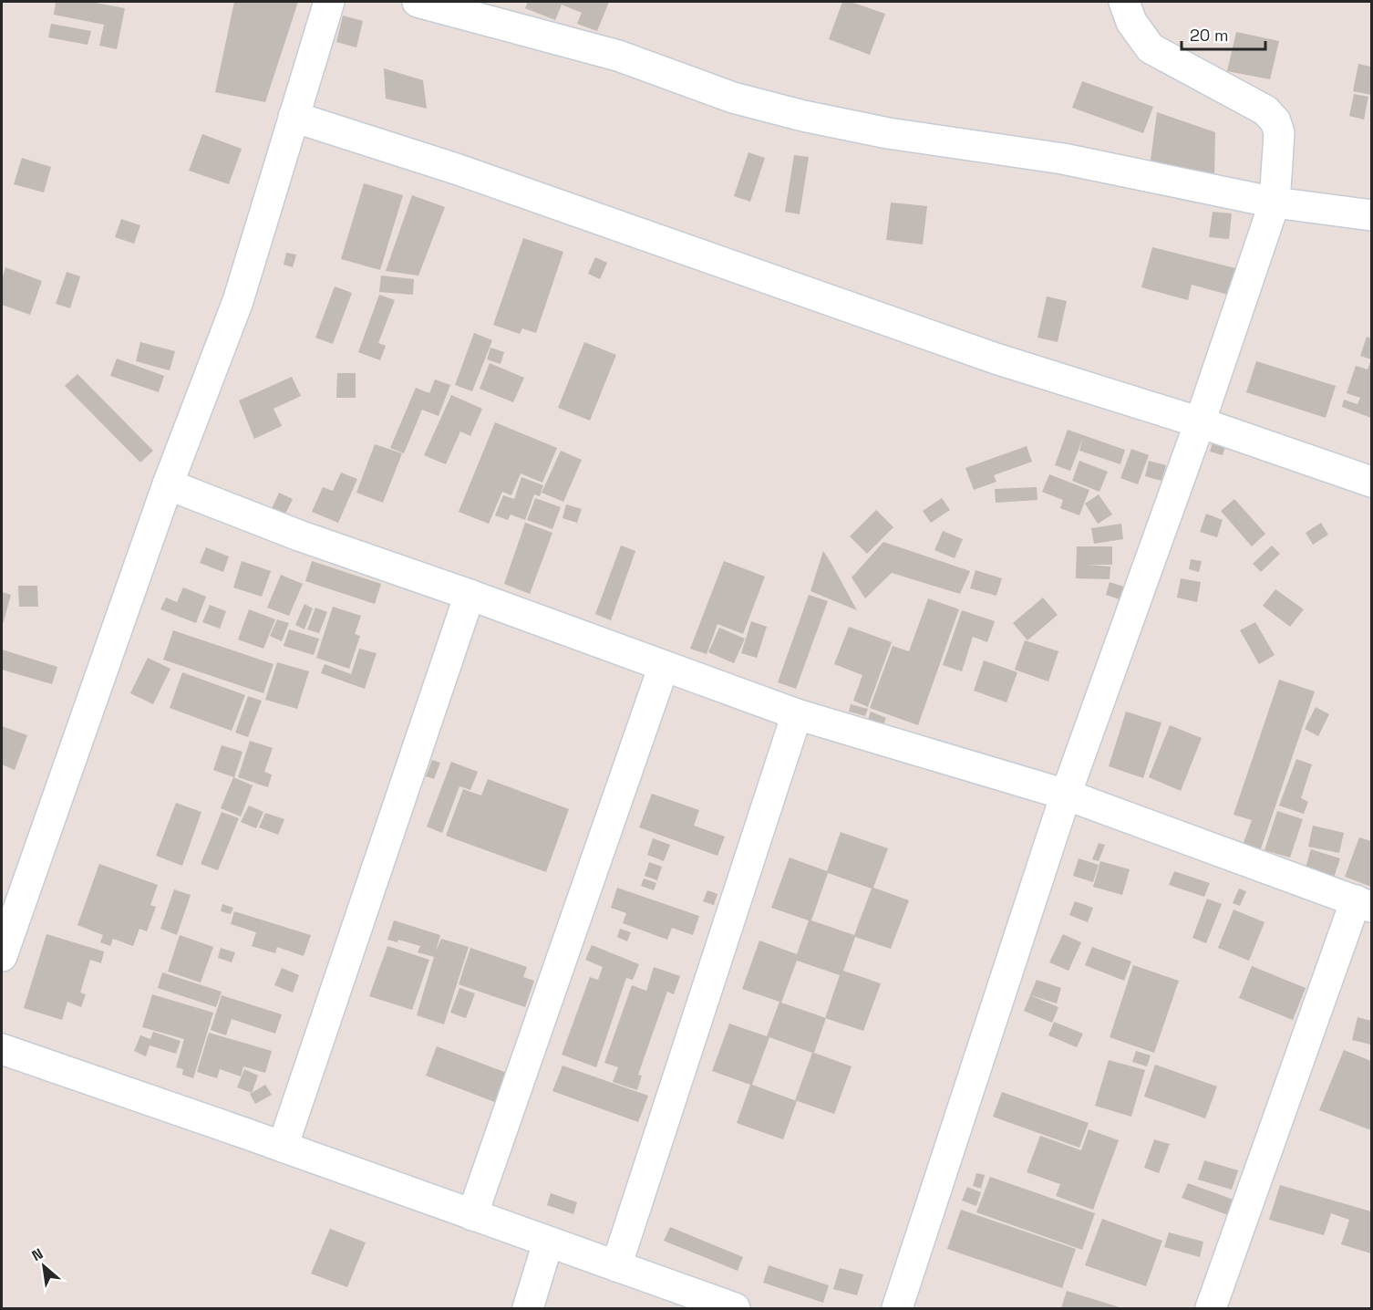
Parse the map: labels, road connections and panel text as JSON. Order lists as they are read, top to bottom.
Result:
{
  "scale_bar": "20 m",
  "north": "top left"
}
